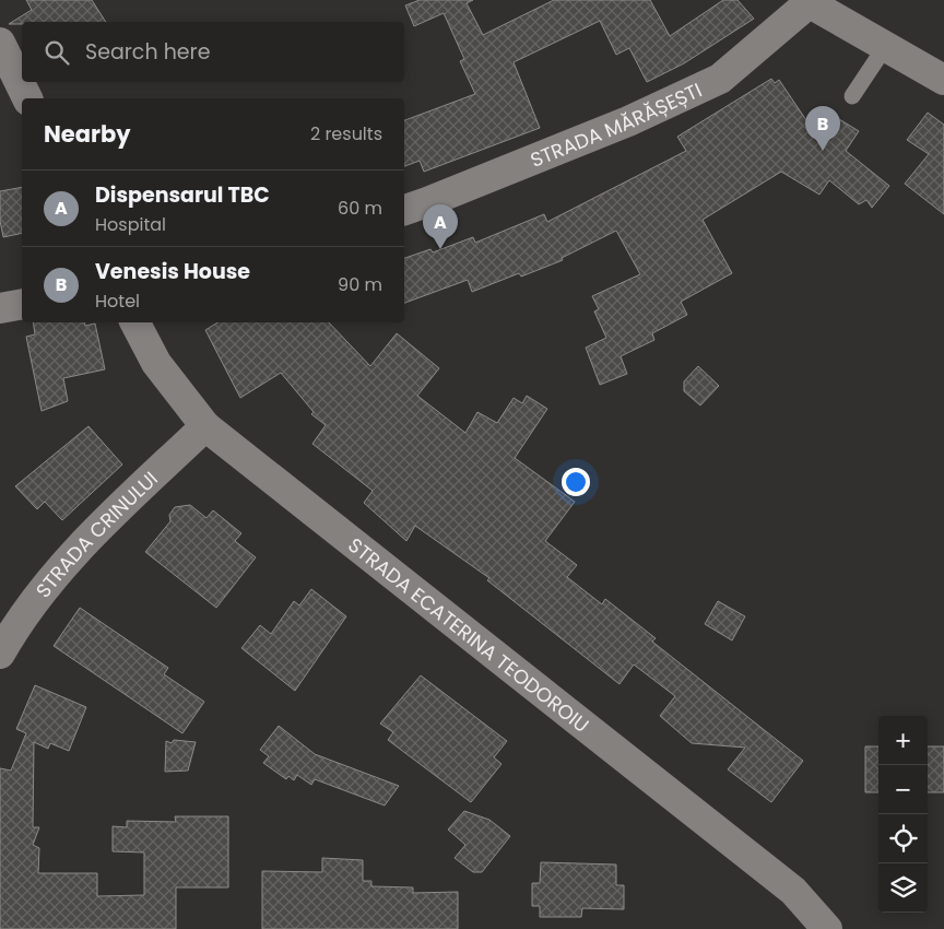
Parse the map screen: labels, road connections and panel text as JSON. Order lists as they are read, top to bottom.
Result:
{
  "streets": {
    "street": ["STRADA MĂRĂȘEȘTI", "STRADA CRINULUI", "STRADA ECATERINA TEODOROIU"]
  },
  "crossings": [
    ["STRADA CRINULUI", "STRADA ECATERINA TEODOROIU"]
  ],
  "page": {
    "search": "Search here",
    "heading": ["Nearby", "2 results"],
    "pins": ["B", "A"],
    "list": [
      {
        "mark": "A",
        "name": "Dispensarul TBC",
        "note": "Hospital",
        "value": "60 m"
      },
      {
        "mark": "B",
        "name": "Venesis House",
        "note": "Hotel",
        "value": "90 m"
      }
    ],
    "map_buttons": ["+", "−"]
  }
}
